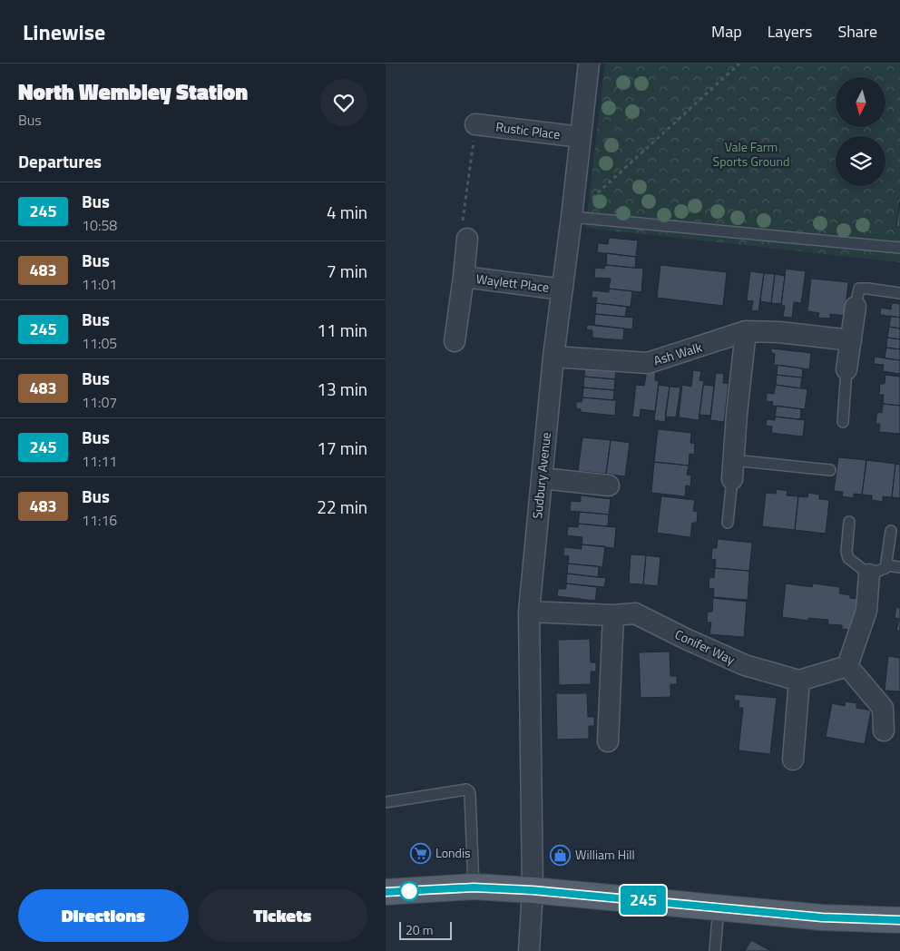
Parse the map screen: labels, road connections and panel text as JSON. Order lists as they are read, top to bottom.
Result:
{
  "streets": {
    "street": [
      "Rustic Place",
      "Waylett Place",
      "Ash Walk",
      "Sudbury Avenue",
      "Conifer Way"
    ]
  },
  "crossings": [
    ["Rustic Place", "Sudbury Avenue"],
    ["Waylett Place", "Sudbury Avenue"],
    ["Ash Walk", "Sudbury Avenue"],
    ["Sudbury Avenue", "Conifer Way"]
  ],
  "parks": ["Vale Farm Sports Ground"],
  "places": {
    "supermarket": ["Londis"],
    "shop": ["William Hill"]
  },
  "lines": ["bus line 245"],
  "scale_bar": "20 m",
  "north": "bottom",
  "page": {
    "header": "Linewise",
    "nav": ["Map", "Layers", "Share"],
    "heading": [
      ["North Wembley Station", "Bus"],
      "Departures"
    ],
    "on_map": "245",
    "list": [
      {
        "mark": "245",
        "name": "Bus",
        "note": "10:58",
        "value": "4 min"
      },
      {
        "mark": "483",
        "name": "Bus",
        "note": "11:01",
        "value": "7 min"
      },
      {
        "mark": "245",
        "name": "Bus",
        "note": "11:05",
        "value": "11 min"
      },
      {
        "mark": "483",
        "name": "Bus",
        "note": "11:07",
        "value": "13 min"
      },
      {
        "mark": "245",
        "name": "Bus",
        "note": "11:11",
        "value": "17 min"
      },
      {
        "mark": "483",
        "name": "Bus",
        "note": "11:16",
        "value": "22 min"
      }
    ],
    "buttons": ["Directions", "Tickets"],
    "scale": "20 m"
  }
}
